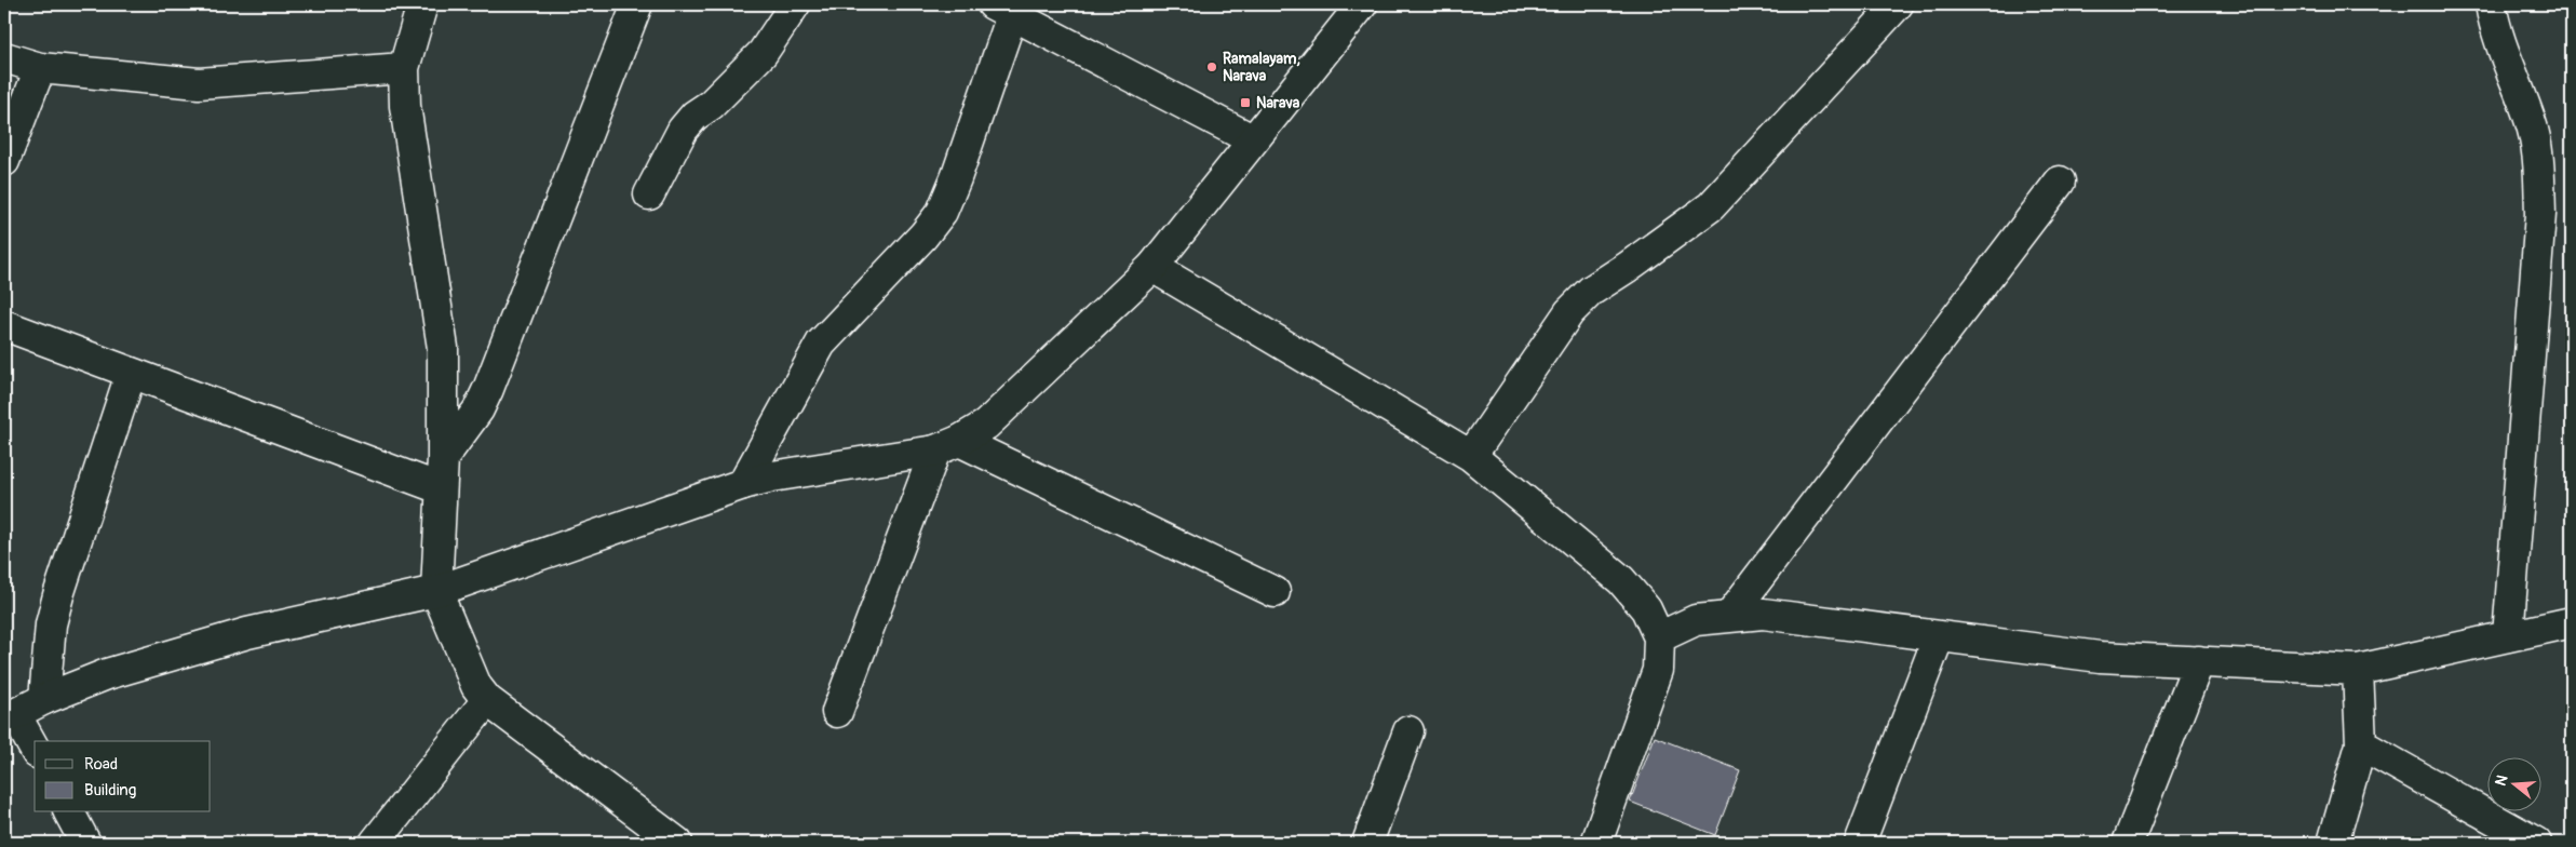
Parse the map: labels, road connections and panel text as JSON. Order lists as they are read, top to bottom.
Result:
{
  "places": {
    "other": ["Ramalayam, Narava"],
    "transit": ["Narava"]
  },
  "legend": ["Road", "Building"],
  "north": "left"
}
